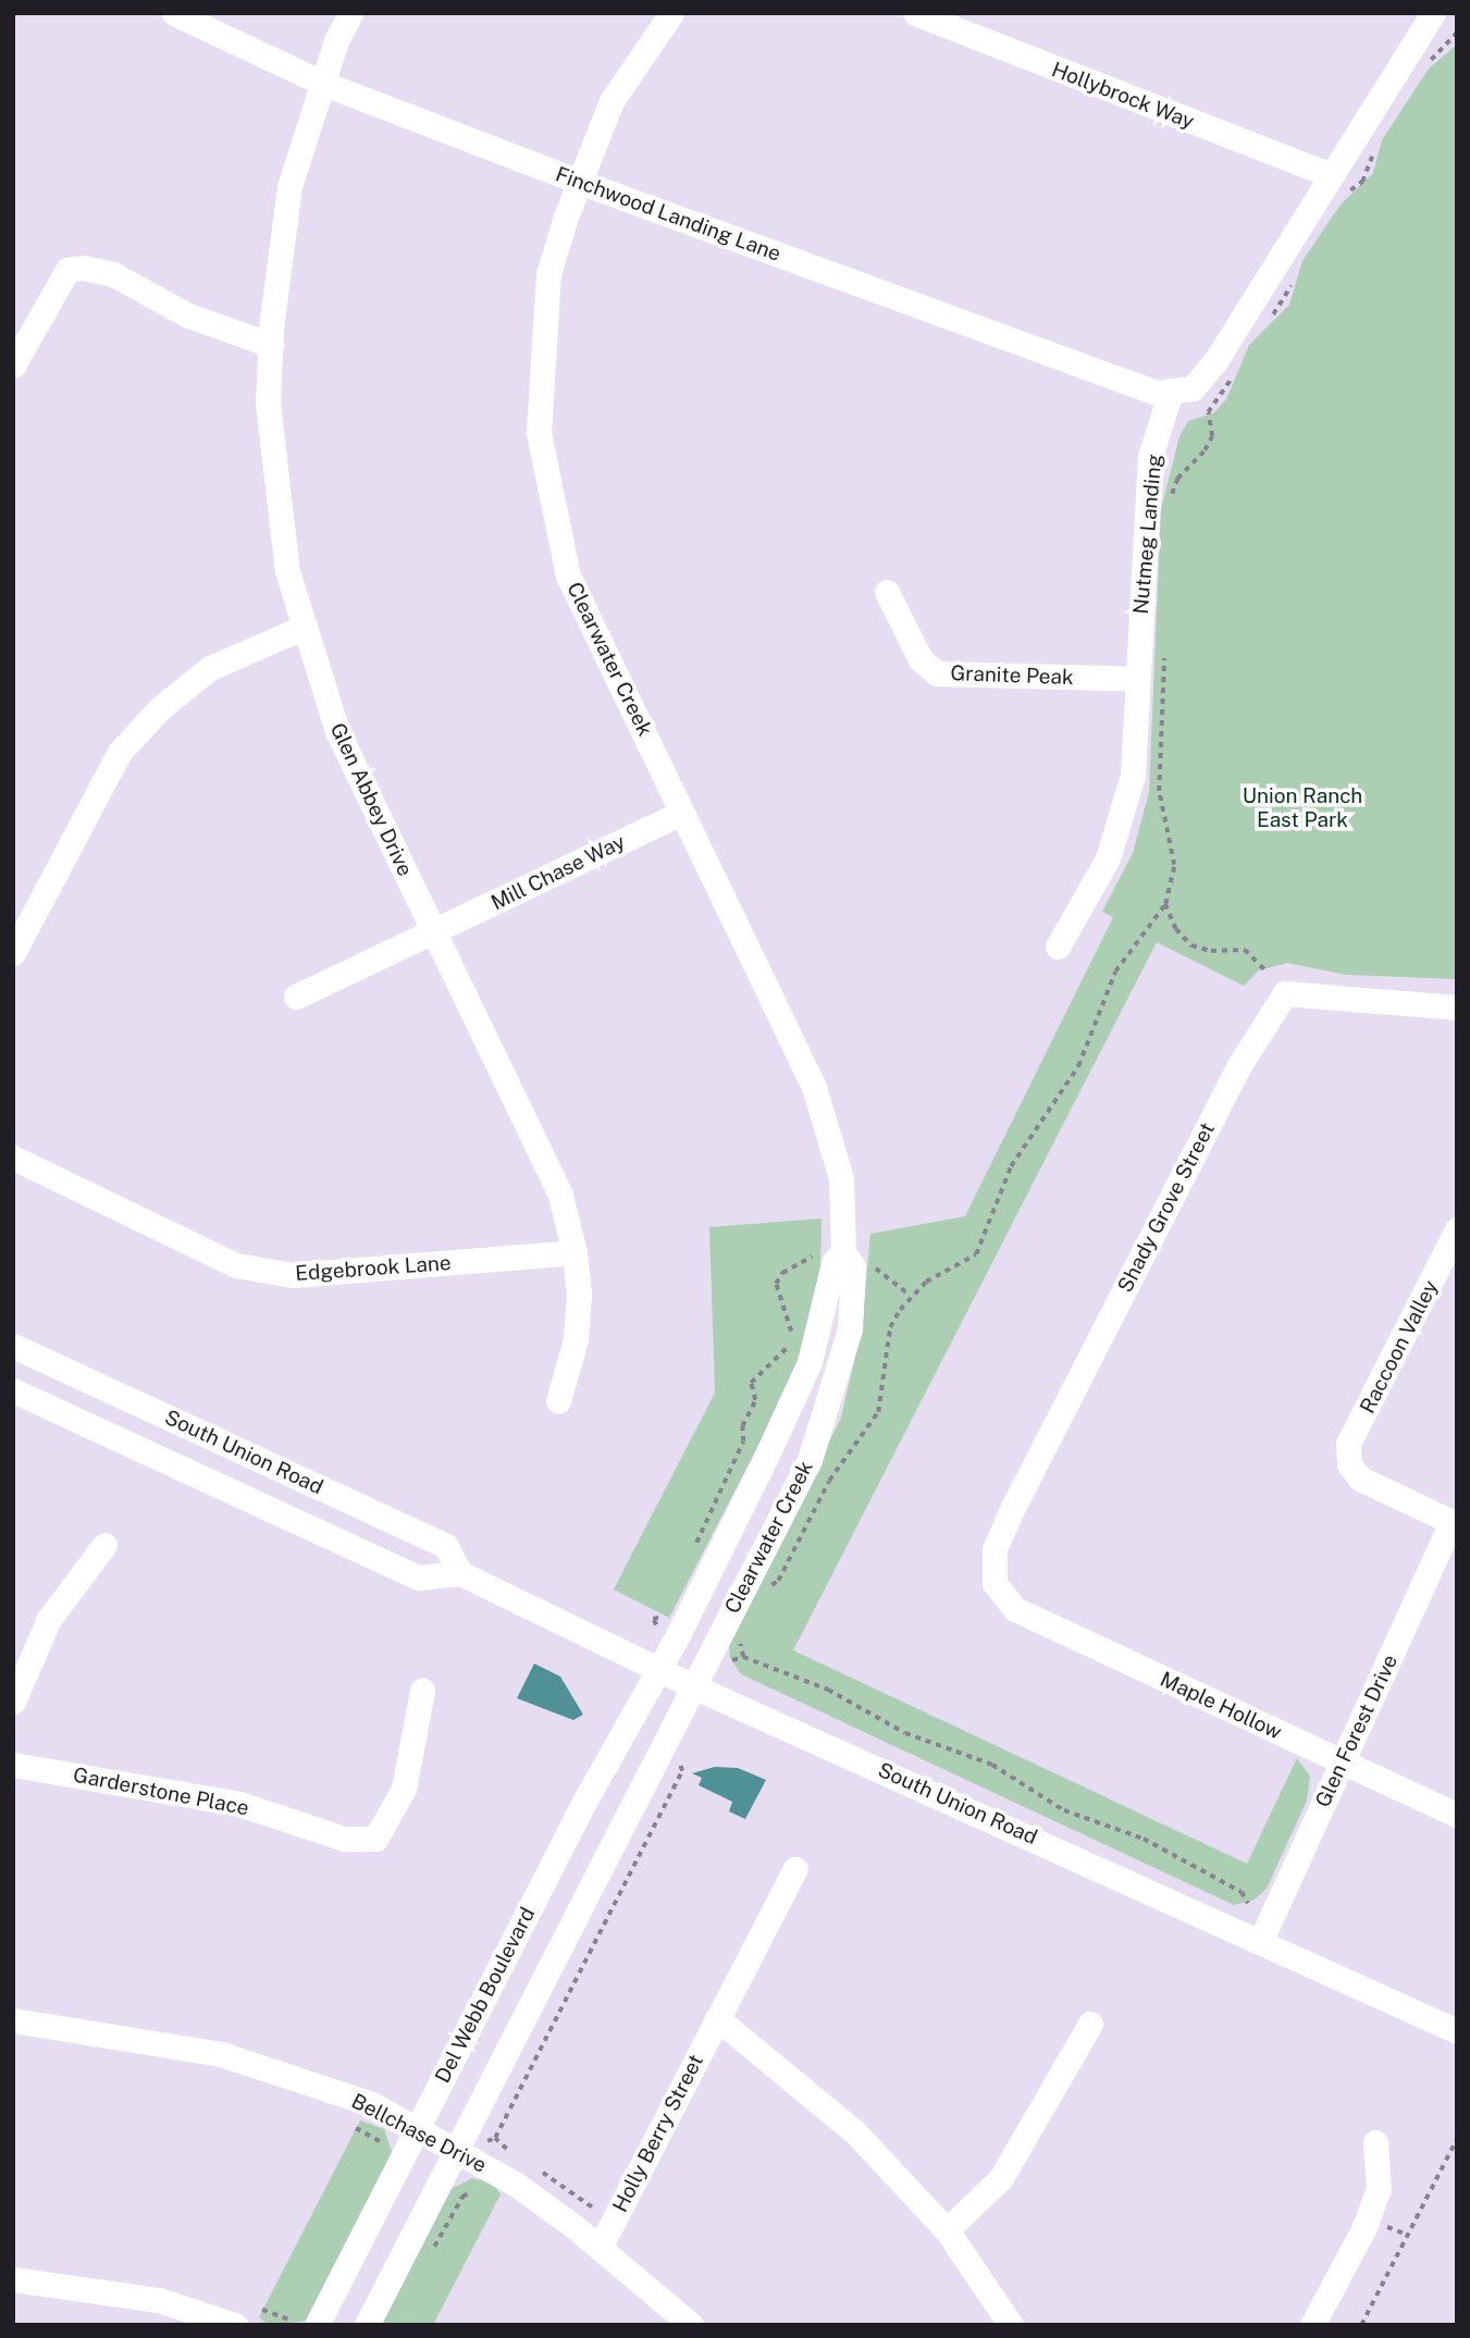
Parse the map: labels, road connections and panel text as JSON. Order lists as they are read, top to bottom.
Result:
{
  "streets": {
    "street": [
      "Hollybrock Way",
      "Finchwood Landing Lane",
      "Nutmeg Landing",
      "Clearwater Creek",
      "Granite Peak",
      "Glen Abbey Drive",
      "Mill Chase Way",
      "Shady Grove Street",
      "Edgebrook Lane",
      "Raccoon Valley",
      "South Union Road",
      "Maple Hollow",
      "Glen Forest Drive",
      "Garderstone Place",
      "Del Webb Boulevard",
      "Bellchase Drive",
      "Holly Berry Street"
    ]
  },
  "crossings": [
    ["Finchwood Landing Lane", "Nutmeg Landing"],
    ["Finchwood Landing Lane", "Clearwater Creek"],
    ["Finchwood Landing Lane", "Glen Abbey Drive"],
    ["Nutmeg Landing", "Granite Peak"],
    ["Clearwater Creek", "Mill Chase Way"],
    ["Clearwater Creek", "South Union Road"],
    ["Clearwater Creek", "Del Webb Boulevard"],
    ["Glen Abbey Drive", "Mill Chase Way"],
    ["Glen Abbey Drive", "Edgebrook Lane"],
    ["Shady Grove Street", "Maple Hollow"],
    ["Raccoon Valley", "Glen Forest Drive"],
    ["South Union Road", "Glen Forest Drive"],
    ["South Union Road", "Del Webb Boulevard"],
    ["Maple Hollow", "Glen Forest Drive"],
    ["Del Webb Boulevard", "Bellchase Drive"],
    ["Bellchase Drive", "Holly Berry Street"]
  ],
  "parks": ["Union Ranch East Park"]
}
